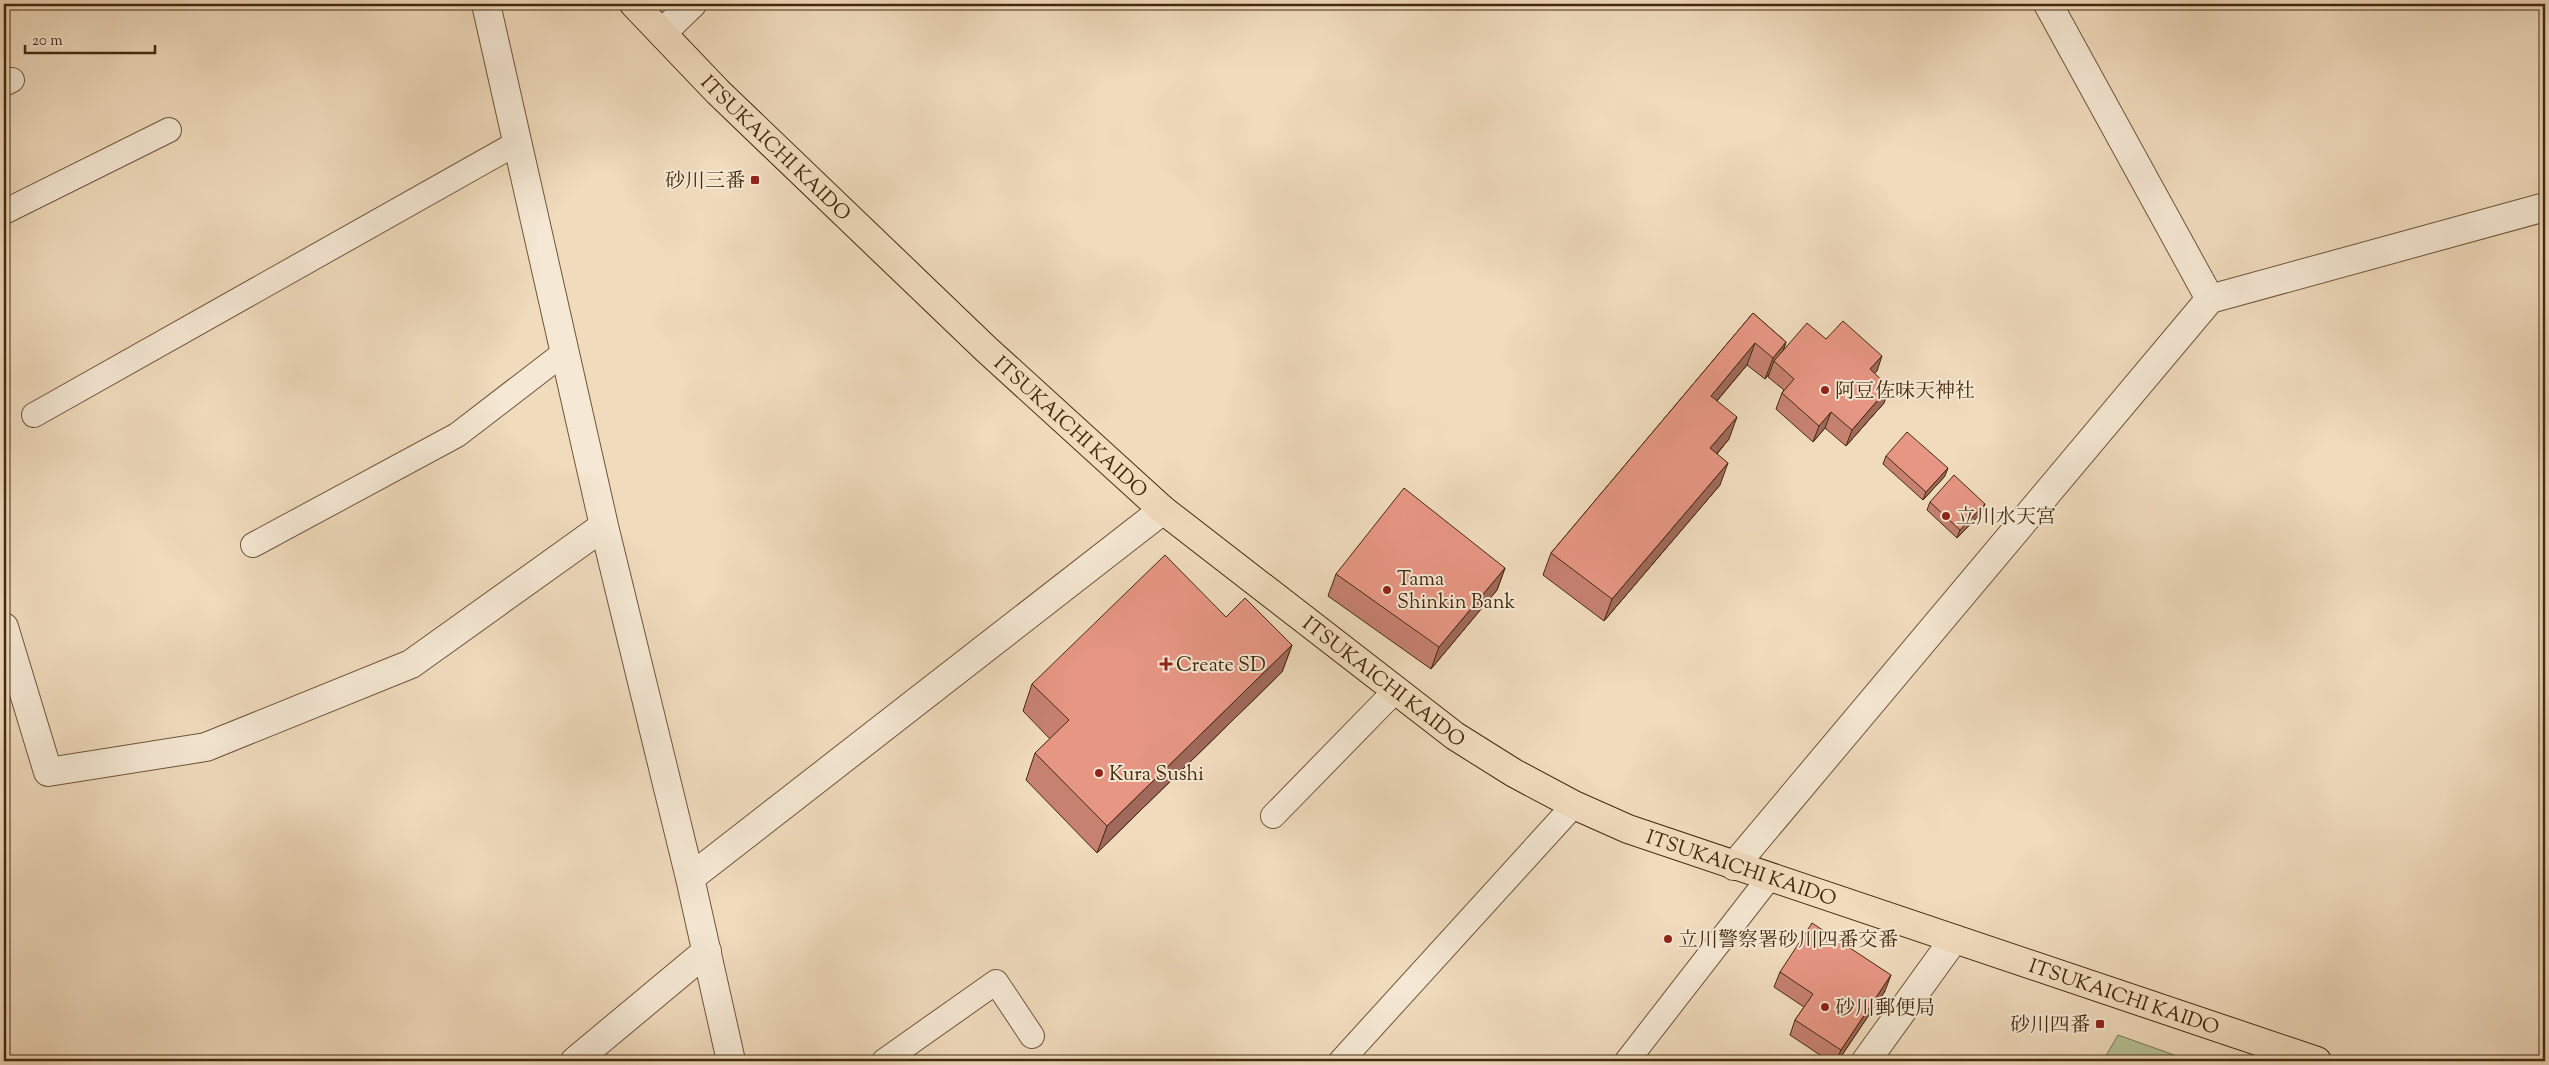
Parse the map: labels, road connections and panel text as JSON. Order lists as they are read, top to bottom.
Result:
{
  "streets": {
    "main road": ["ITSUKAICHI KAIDO"]
  },
  "places": {
    "transit": ["砂川三番", "砂川四番"],
    "other": [
      "阿豆佐味天神社",
      "立川水天宮",
      "Tama Shinkin Bank",
      "Kura Sushi",
      "立川警察署砂川四番交番",
      "砂川郵便局"
    ],
    "health": ["Create SD"]
  },
  "scale_bar": "20 m"
}
